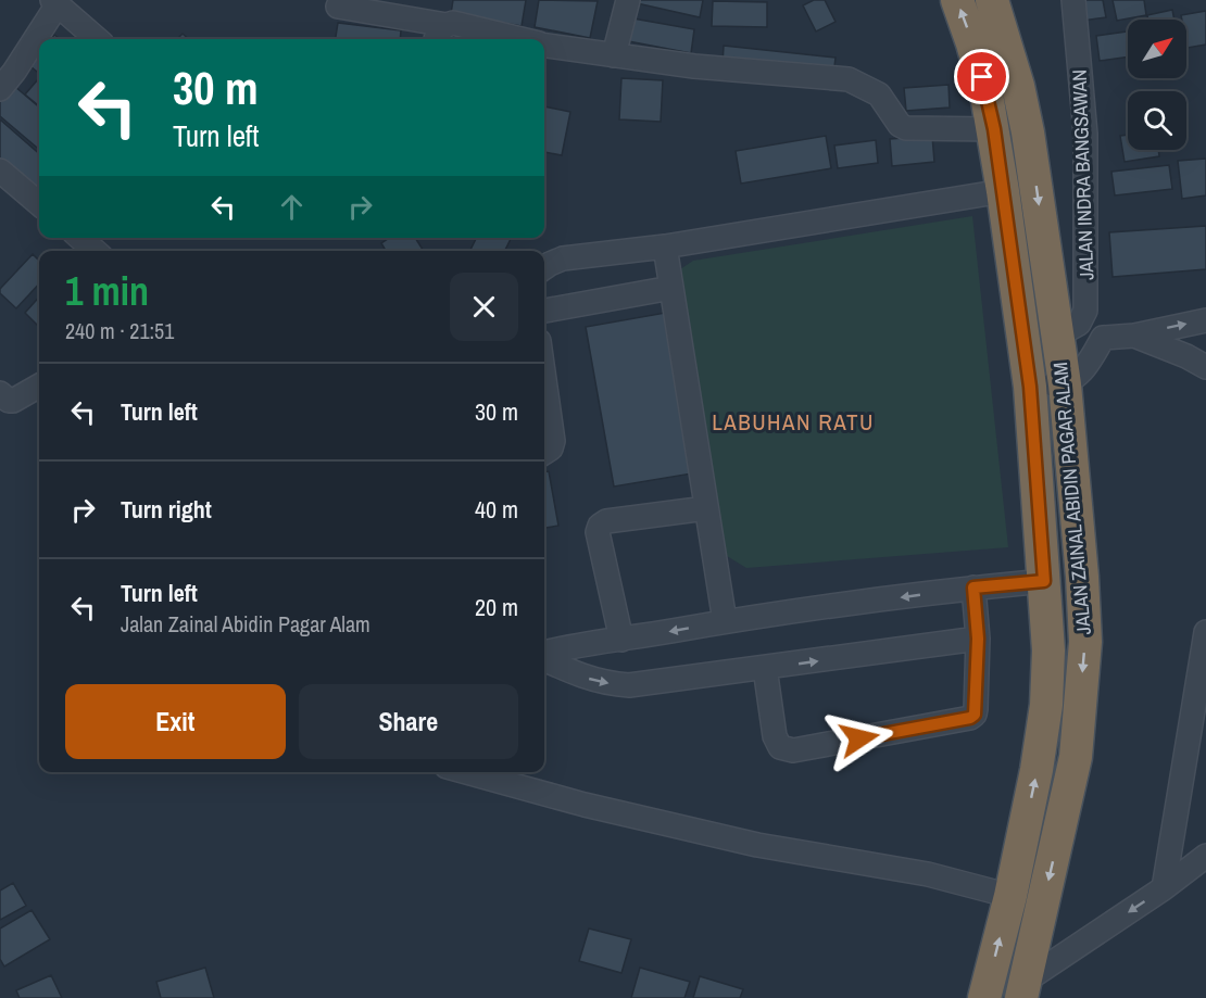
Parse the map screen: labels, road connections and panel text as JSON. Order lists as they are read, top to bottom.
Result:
{
  "streets": {
    "highway": ["JALAN ZAINAL ABIDIN PAGAR ALAM"],
    "street": ["JALAN INDRA BANGSAWAN"]
  },
  "crossings": [
    ["JALAN INDRA BANGSAWAN", "JALAN ZAINAL ABIDIN PAGAR ALAM"]
  ],
  "districts": ["LABUHAN RATU"],
  "north": "top right",
  "page": {
    "turn": ["30 m", "Turn left"],
    "heading": ["1 min", "240 m · 21:51"],
    "list": [
      {
        "name": "Turn left",
        "value": "30 m"
      },
      {
        "name": "Turn right",
        "value": "40 m"
      },
      {
        "name": "Turn left",
        "note": "Jalan Zainal Abidin Pagar Alam",
        "value": "20 m"
      }
    ],
    "buttons": ["Exit", "Share"]
  }
}
